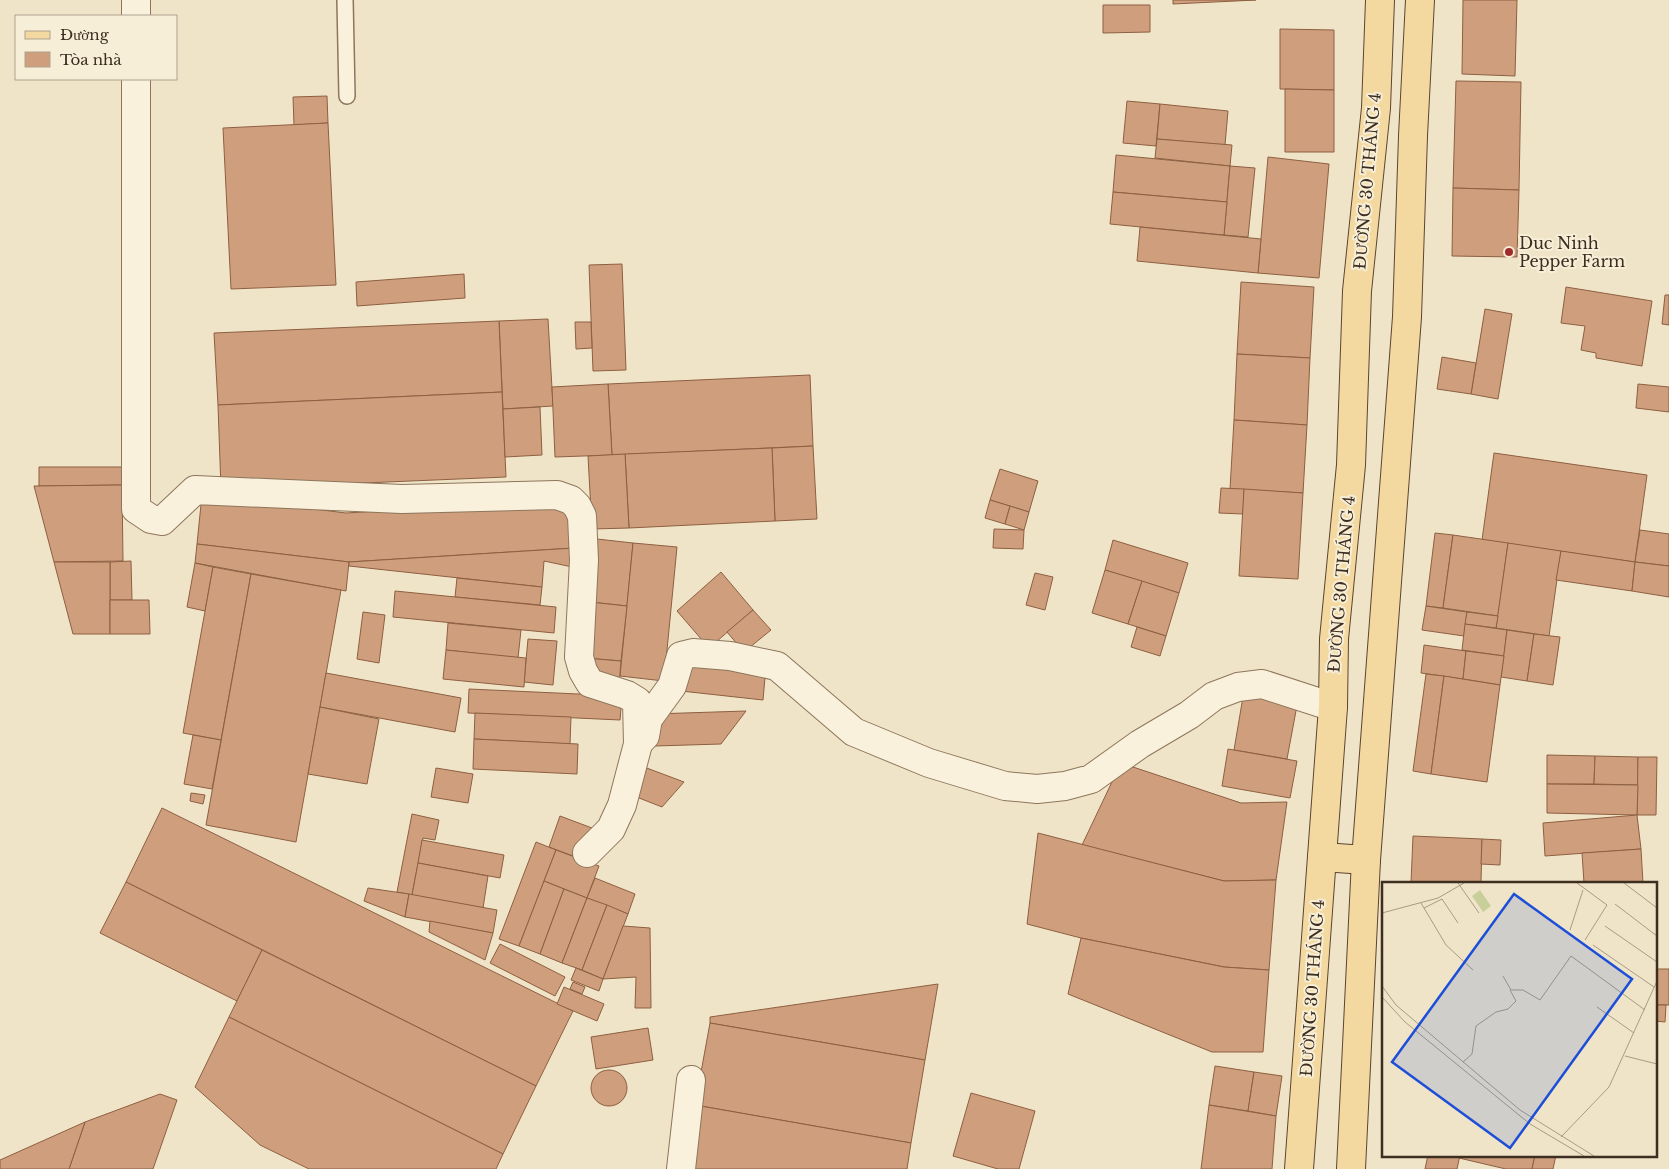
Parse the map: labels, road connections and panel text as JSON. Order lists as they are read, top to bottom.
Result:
{
  "streets": {
    "main road": ["ĐƯỜNG 30 THÁNG 4"]
  },
  "places": ["Duc Ninh Pepper Farm"],
  "legend": ["Đường", "Tòa nhà"]
}
